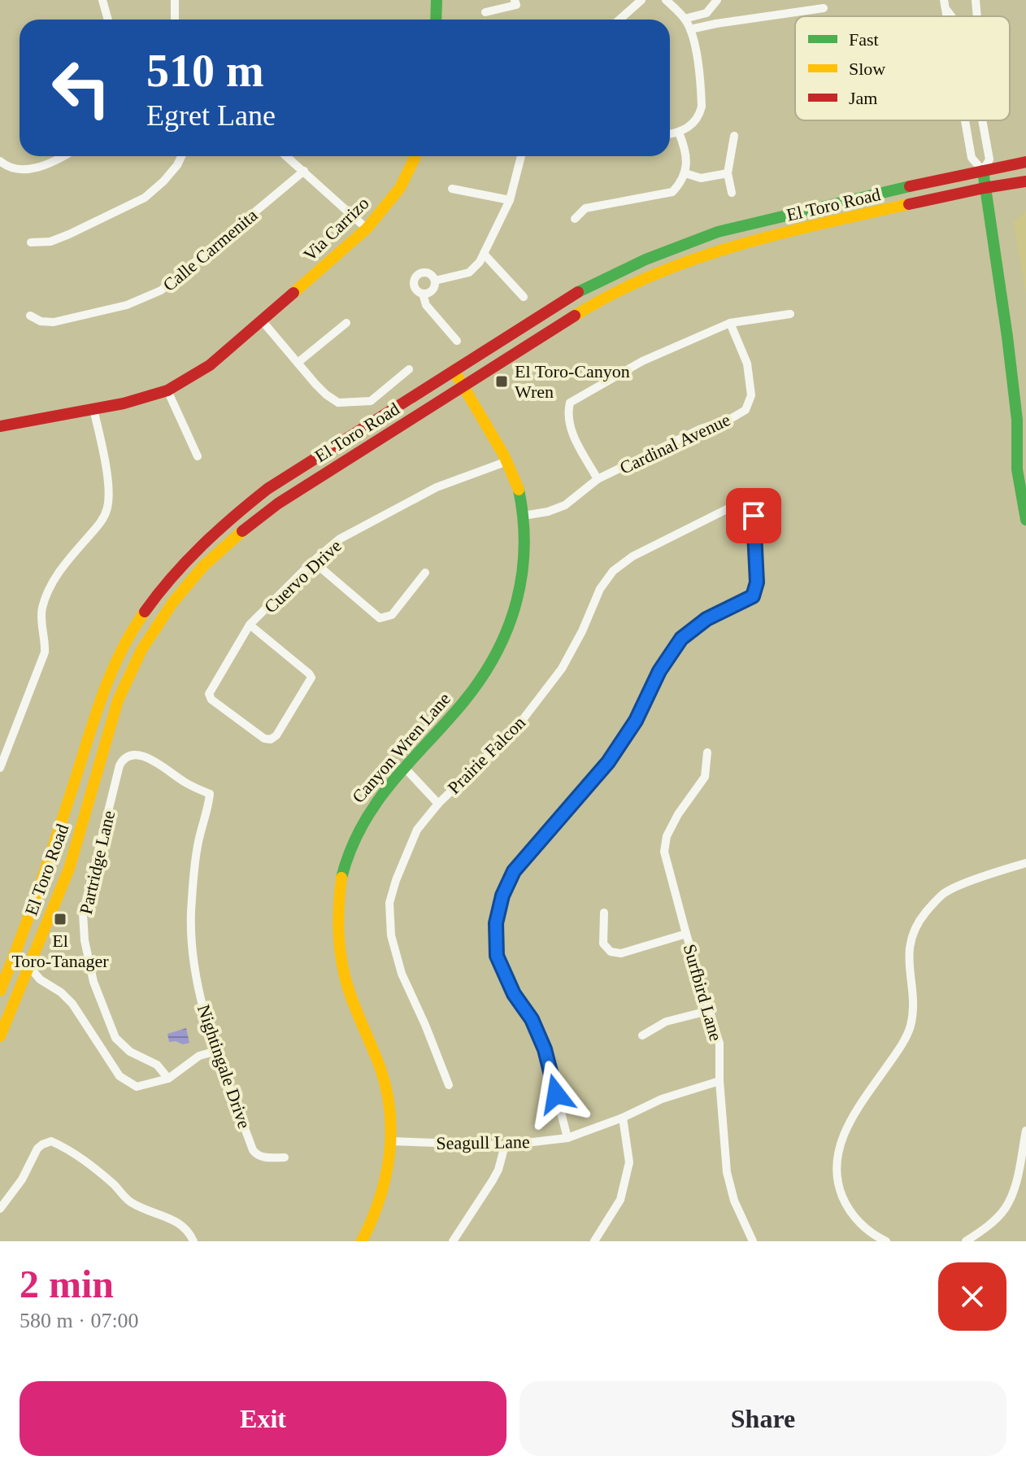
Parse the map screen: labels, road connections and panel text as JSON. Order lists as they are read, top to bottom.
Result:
{
  "streets": {
    "main road": ["El Toro Road", "Via Carrizo", "Canyon Wren Lane"],
    "street": [
      "Calle Carmenita",
      "Cardinal Avenue",
      "Cuervo Drive",
      "Prairie Falcon",
      "Partridge Lane",
      "Surfbird Lane",
      "Nightingale Drive",
      "Seagull Lane"
    ]
  },
  "crossings": [
    ["El Toro Road", "Canyon Wren Lane"],
    ["Cardinal Avenue", "Canyon Wren Lane"],
    ["Cuervo Drive", "Canyon Wren Lane"],
    ["Canyon Wren Lane", "Seagull Lane"],
    ["Prairie Falcon", "Seagull Lane"],
    ["Partridge Lane", "Nightingale Drive"],
    ["Surfbird Lane", "Seagull Lane"]
  ],
  "places": {
    "transit": ["El Toro-Canyon Wren", "El Toro-Tanager"]
  },
  "legend": ["Fast", "Slow", "Jam"],
  "page": {
    "turn": ["510 m", "Egret Lane"],
    "heading": ["2 min", "580 m · 07:00"],
    "buttons": ["Exit", "Share"]
  }
}
